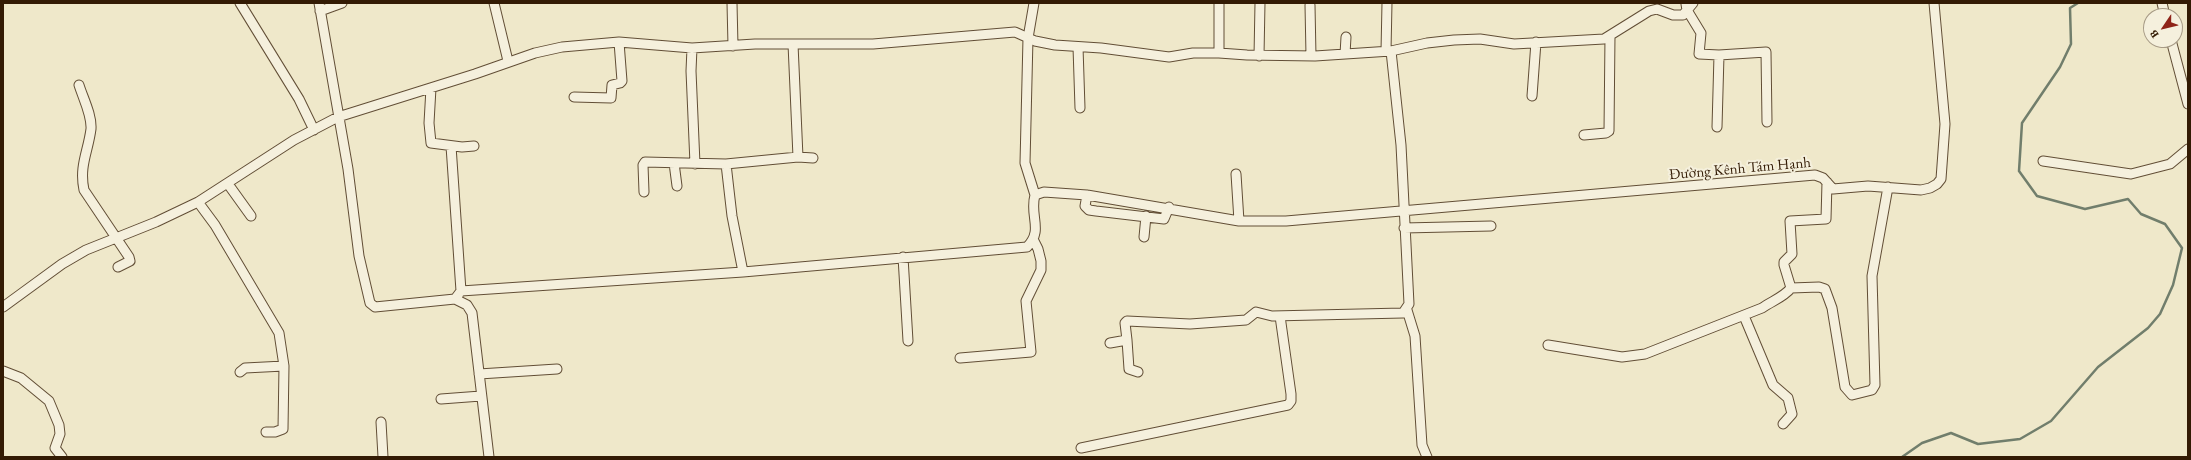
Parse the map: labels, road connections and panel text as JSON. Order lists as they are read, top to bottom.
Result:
{
  "streets": {
    "street": ["Đường Kênh Tám Hạnh"]
  },
  "north": "bottom left"
}
